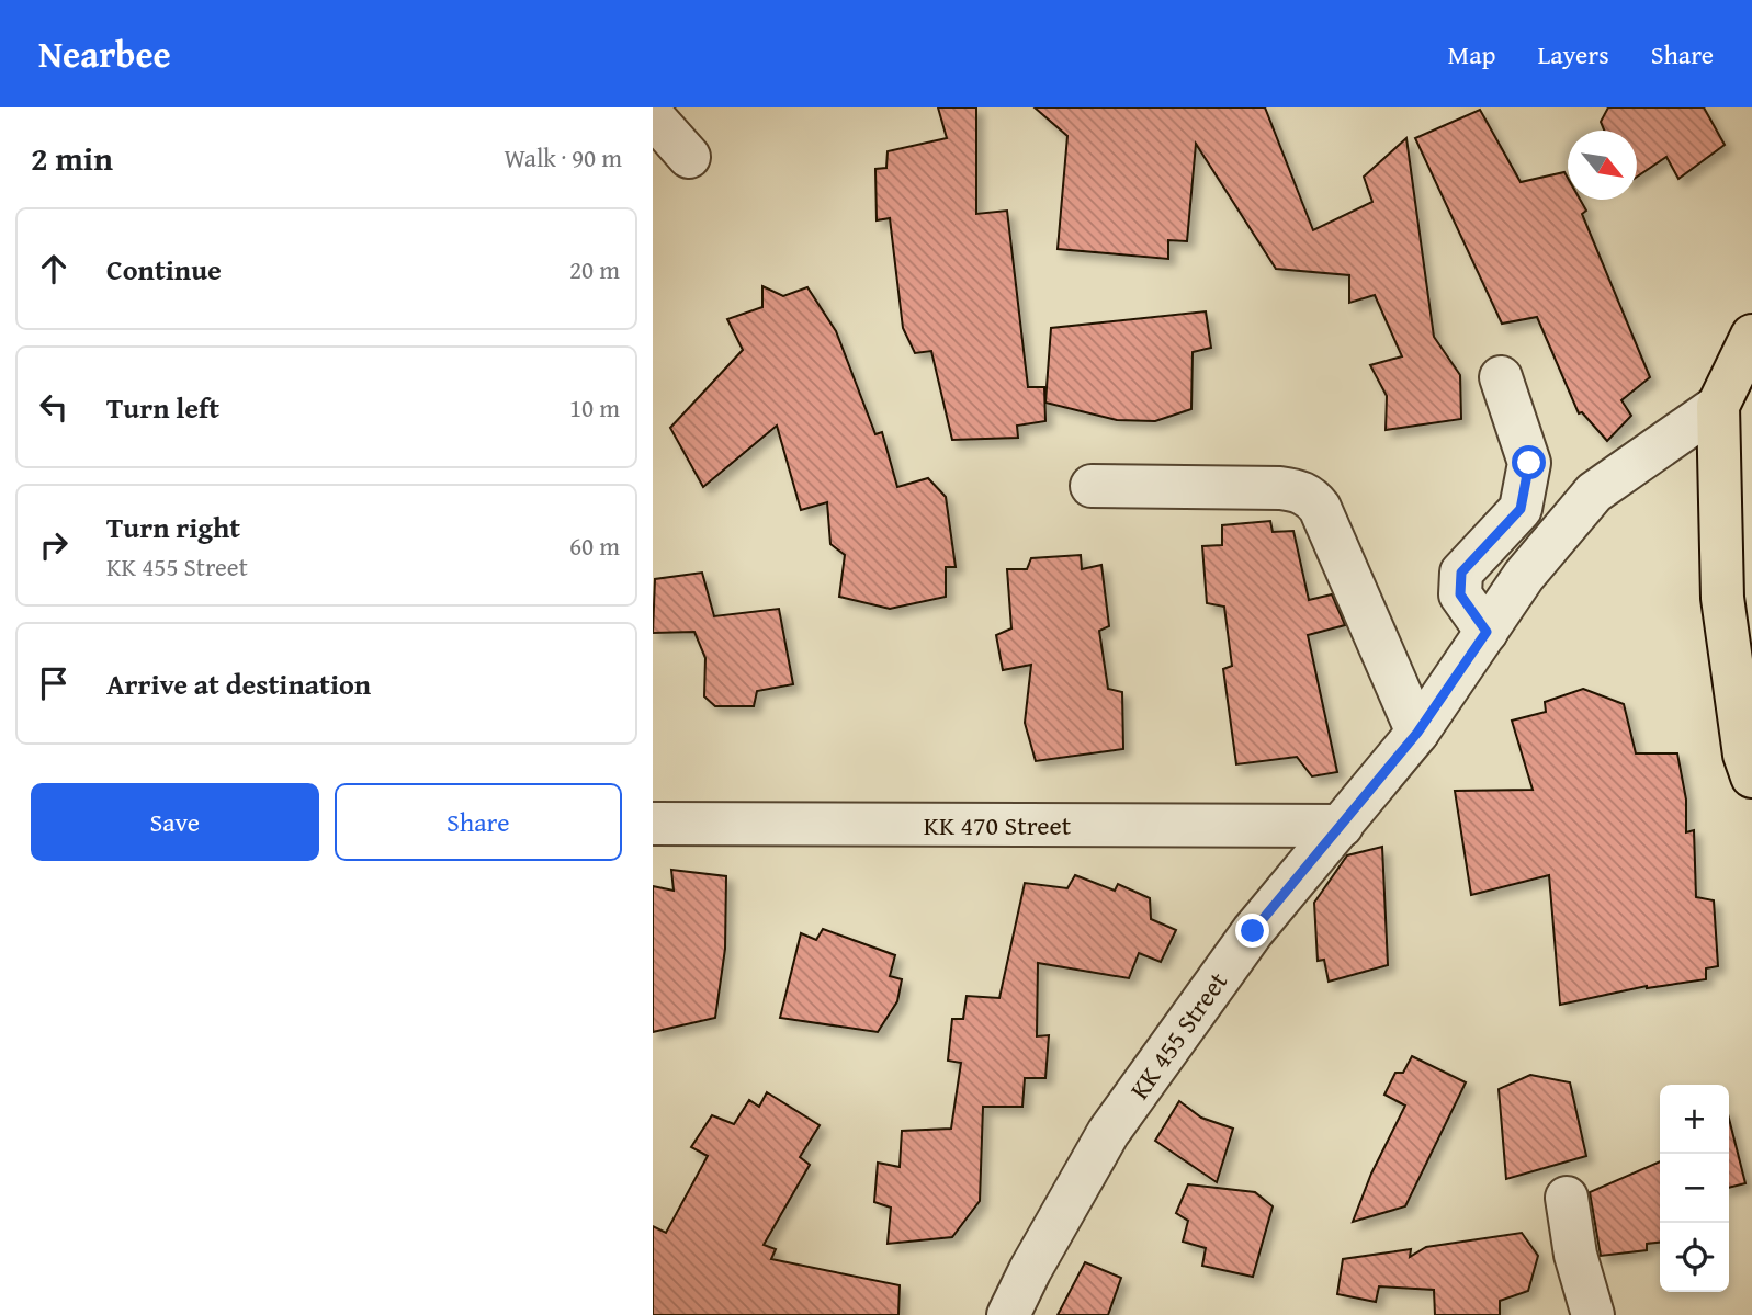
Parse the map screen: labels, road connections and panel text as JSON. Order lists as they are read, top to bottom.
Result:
{
  "streets": {
    "street": ["KK 470 Street", "KK 455 Street"]
  },
  "crossings": [
    ["KK 470 Street", "KK 455 Street"]
  ],
  "north": "bottom right",
  "page": {
    "header": "Nearbee",
    "nav": ["Map", "Layers", "Share"],
    "heading": ["2 min", "Walk · 90 m"],
    "list": [
      ["Continue", "20 m"],
      ["Turn left", "10 m"],
      ["Turn right", "KK 455 Street", "60 m"],
      "Arrive at destination"
    ],
    "buttons": ["Save", "Share"],
    "map_buttons": ["+", "−"]
  }
}
